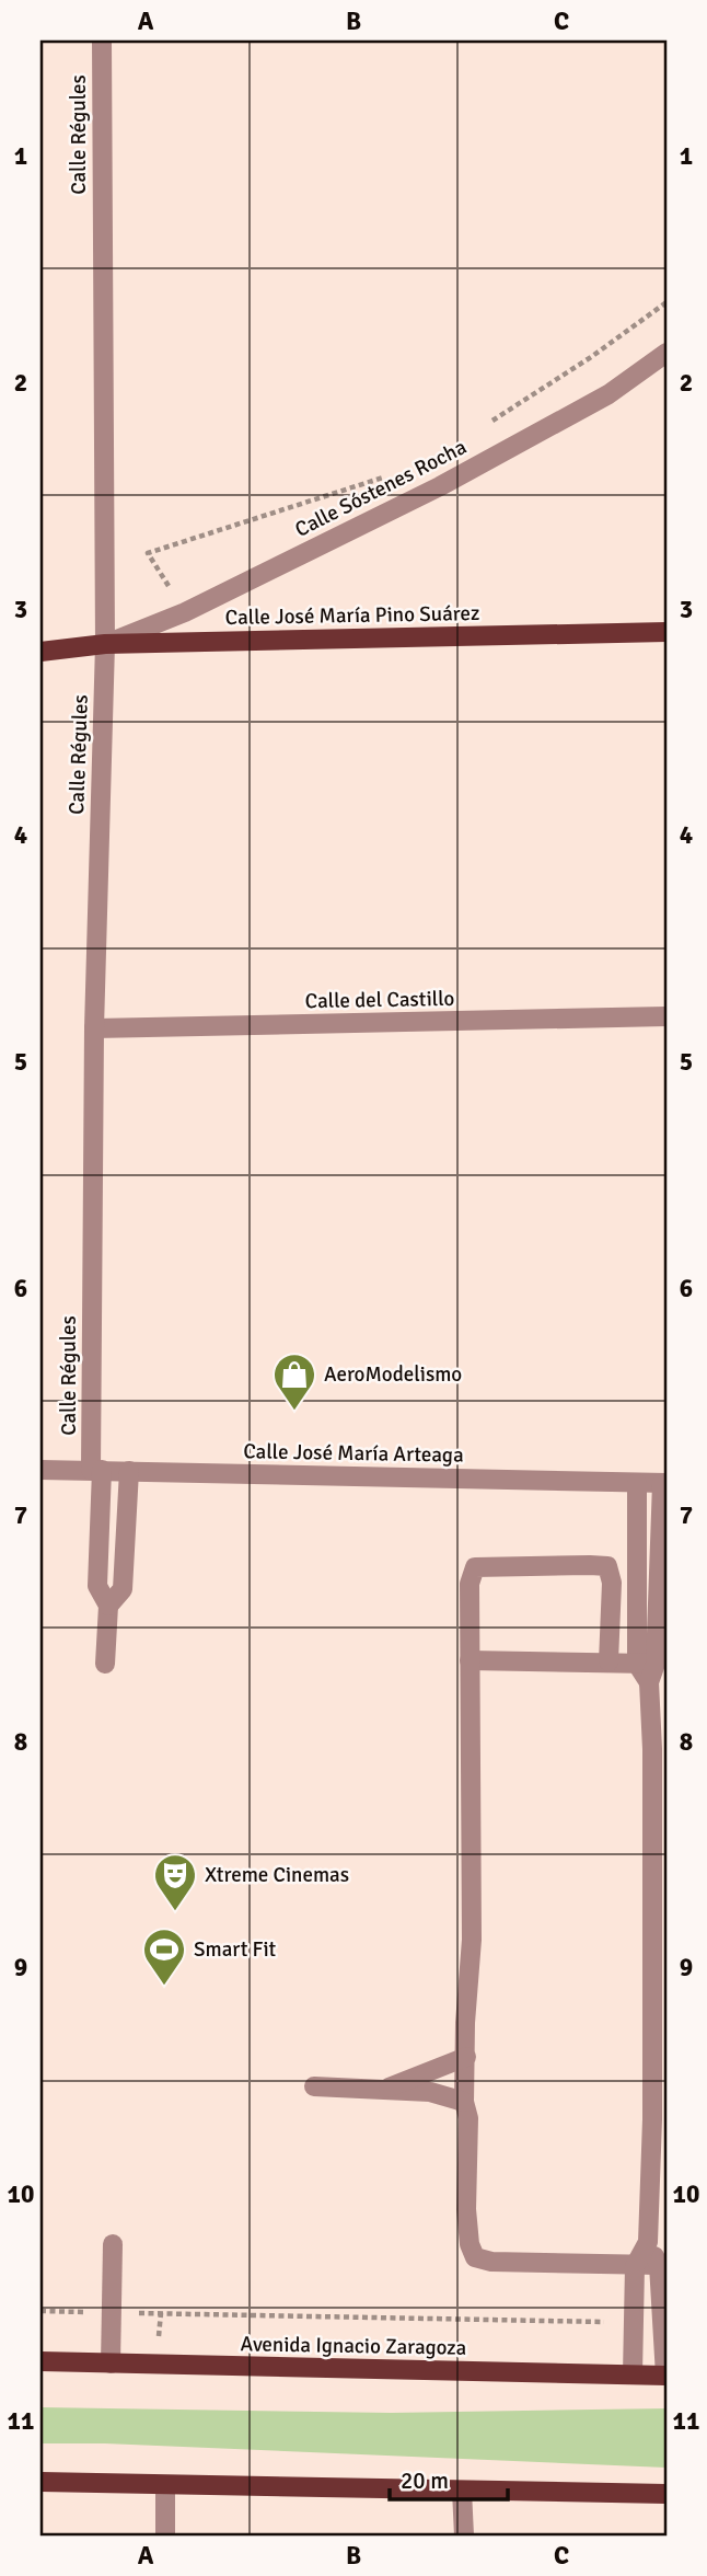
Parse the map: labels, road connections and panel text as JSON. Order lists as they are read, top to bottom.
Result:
{
  "streets": {
    "main road": ["Calle José María Pino Suárez", "Avenida Ignacio Zaragoza"],
    "street": [
      "Calle Régules",
      "Calle Sóstenes Rocha",
      "Calle del Castillo",
      "Calle José María Arteaga"
    ]
  },
  "crossings": [
    ["Calle Régules", "Calle Sóstenes Rocha"],
    ["Calle Régules", "Calle José María Pino Suárez"],
    ["Calle Régules", "Calle del Castillo"],
    ["Calle Régules", "Calle José María Arteaga"],
    ["Calle Sóstenes Rocha", "Calle José María Pino Suárez"]
  ],
  "places": {
    "shop": ["AeroModelismo"],
    "theatre": ["Xtreme Cinemas"],
    "sports": ["Smart Fit"]
  },
  "scale_bar": "20 m",
  "grid": {
    "columns": ["A", "B", "C"],
    "rows": [
      "1",
      "2",
      "3",
      "4",
      "5",
      "6",
      "7",
      "8",
      "9",
      "10",
      "11"
    ]
  }
}
